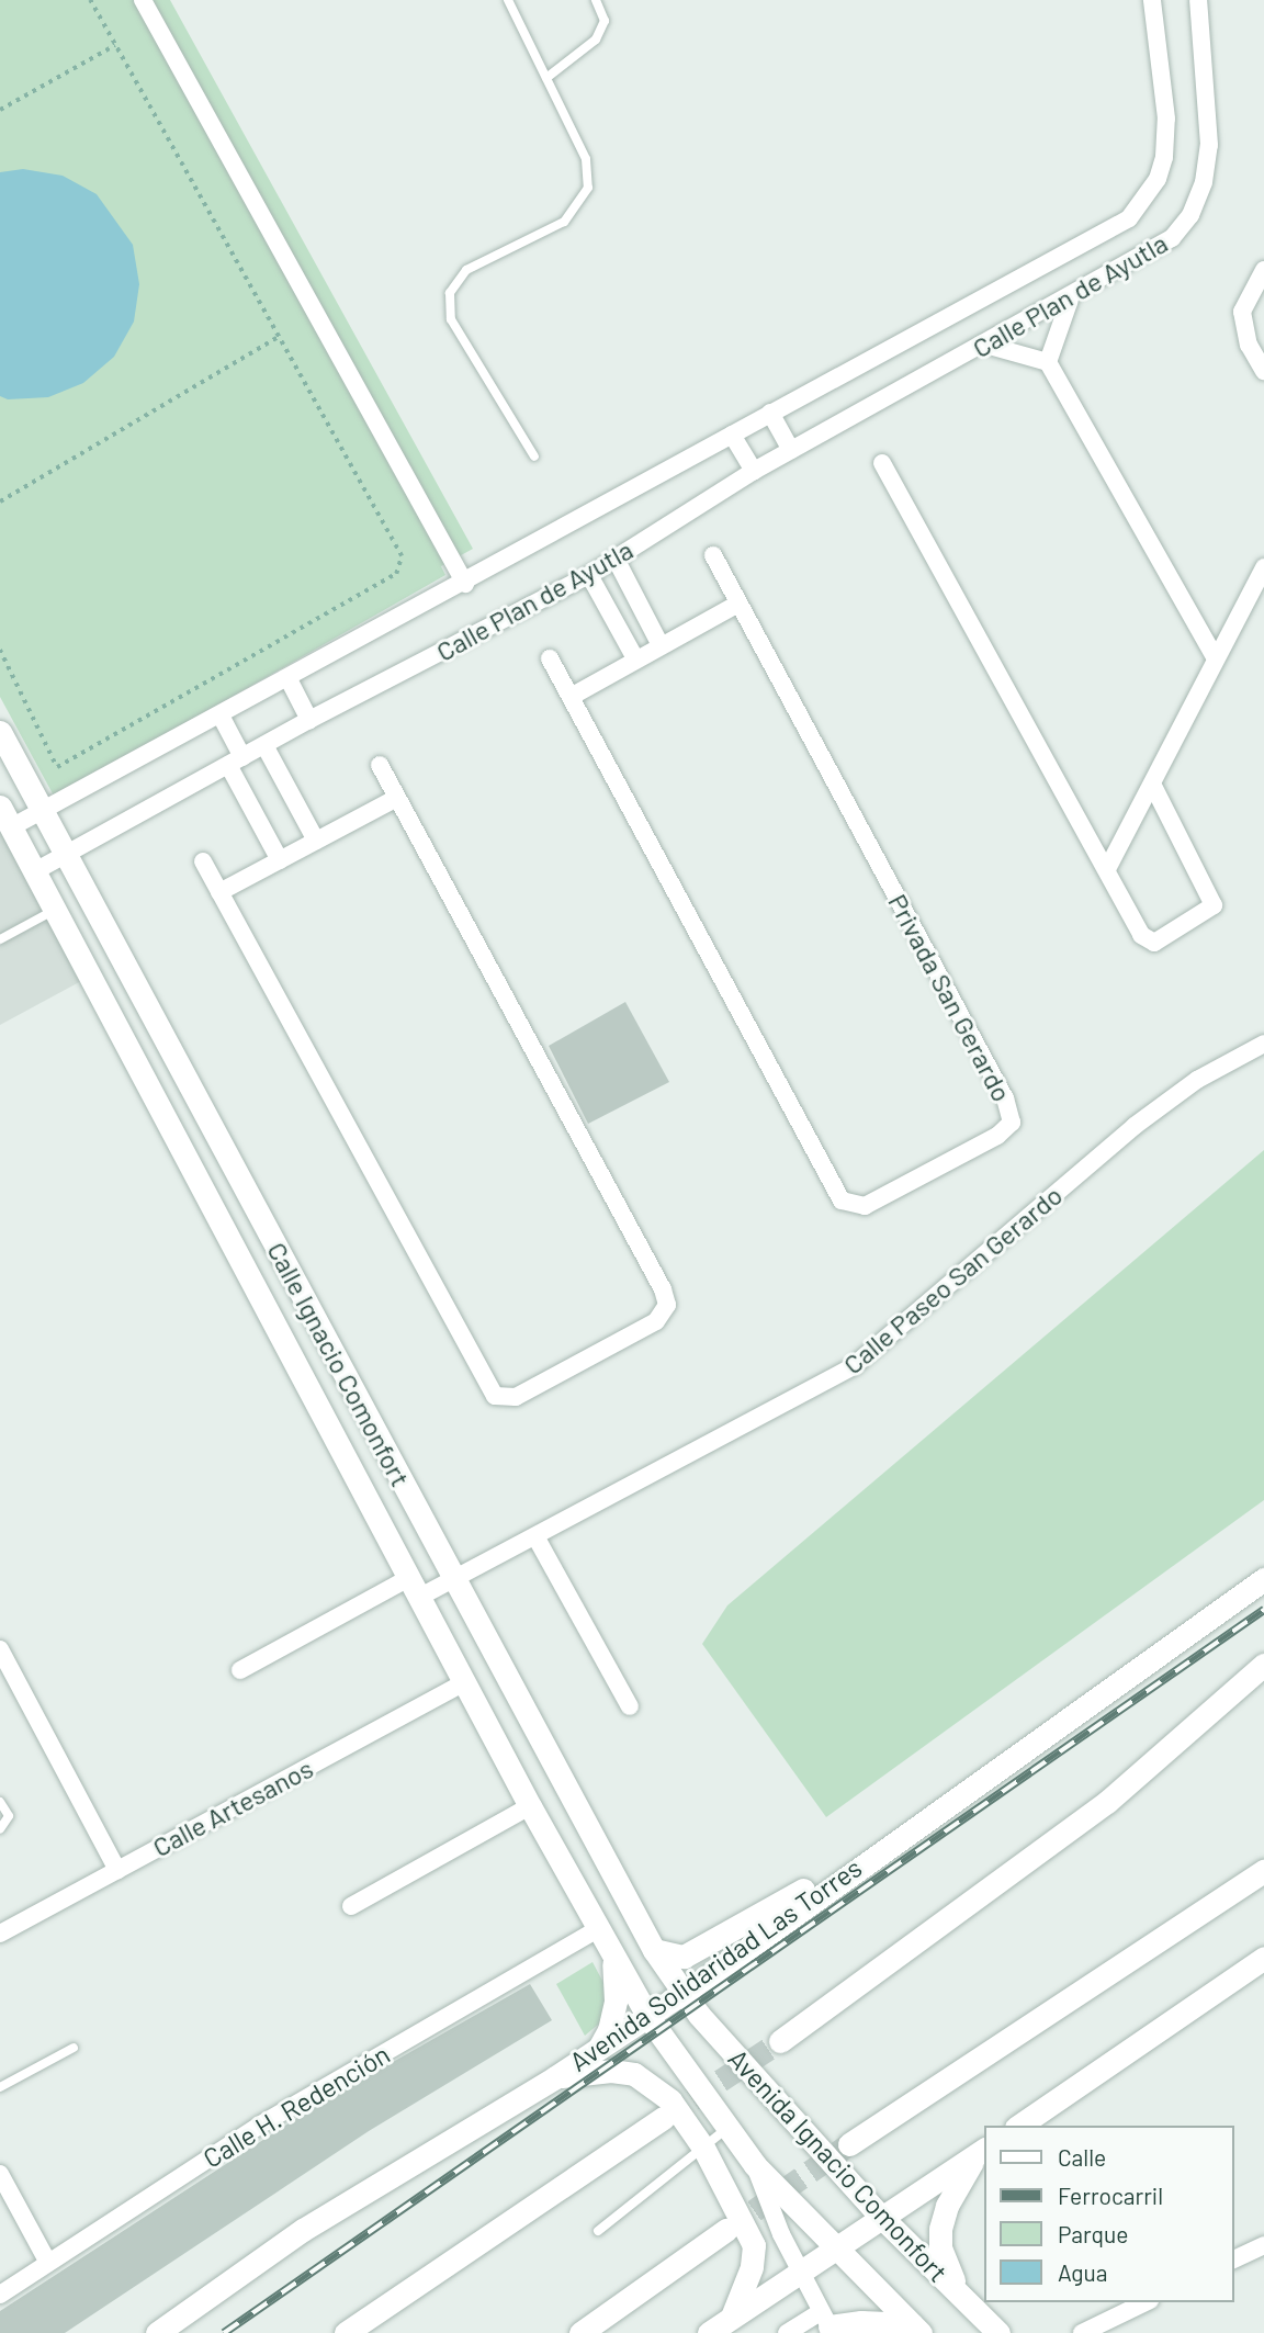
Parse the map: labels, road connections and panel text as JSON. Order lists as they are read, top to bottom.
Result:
{
  "streets": {
    "main road": ["Calle Ignacio Comonfort", "Avenida Solidaridad Las Torres", "Avenida Ignacio Comonfort"],
    "street": [
      "Calle Plan de Ayutla",
      "Privada San Gerardo",
      "Calle Paseo San Gerardo",
      "Calle Artesanos",
      "Calle H. Redención"
    ]
  },
  "crossings": [
    ["Calle Plan de Ayutla", "Calle Ignacio Comonfort"],
    ["Calle Paseo San Gerardo", "Calle Ignacio Comonfort"],
    ["Calle Ignacio Comonfort", "Calle Artesanos"],
    ["Calle Ignacio Comonfort", "Avenida Solidaridad Las Torres"],
    ["Calle Ignacio Comonfort", "Calle H. Redención"],
    ["Calle Ignacio Comonfort", "Avenida Ignacio Comonfort"],
    ["Avenida Solidaridad Las Torres", "Avenida Ignacio Comonfort"]
  ],
  "legend": [
    "Calle",
    "Ferrocarril",
    "Parque",
    "Agua"
  ]
}
